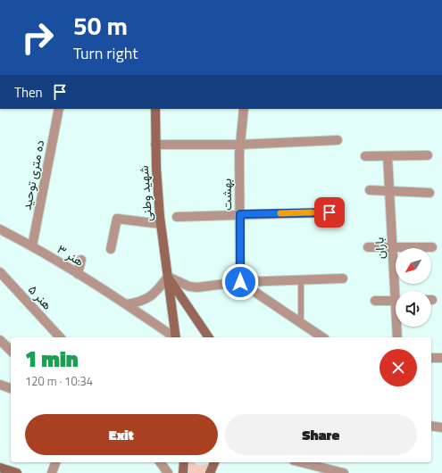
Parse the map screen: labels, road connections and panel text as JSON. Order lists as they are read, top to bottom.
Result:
{
  "streets": {
    "main road": ["شهید وطنی"],
    "street": [
      "ده متری توحید",
      "بهشت",
      "باران",
      "هنر ۳",
      "هنر ۵"
    ]
  },
  "crossings": [
    ["ده متری توحید", "هنر ۳"]
  ],
  "north": "bottom left",
  "page": {
    "turn": ["50 m", "Turn right"],
    "then": "Then",
    "heading": ["1 min", "120 m · 10:34"],
    "buttons": ["Exit", "Share"]
  }
}
